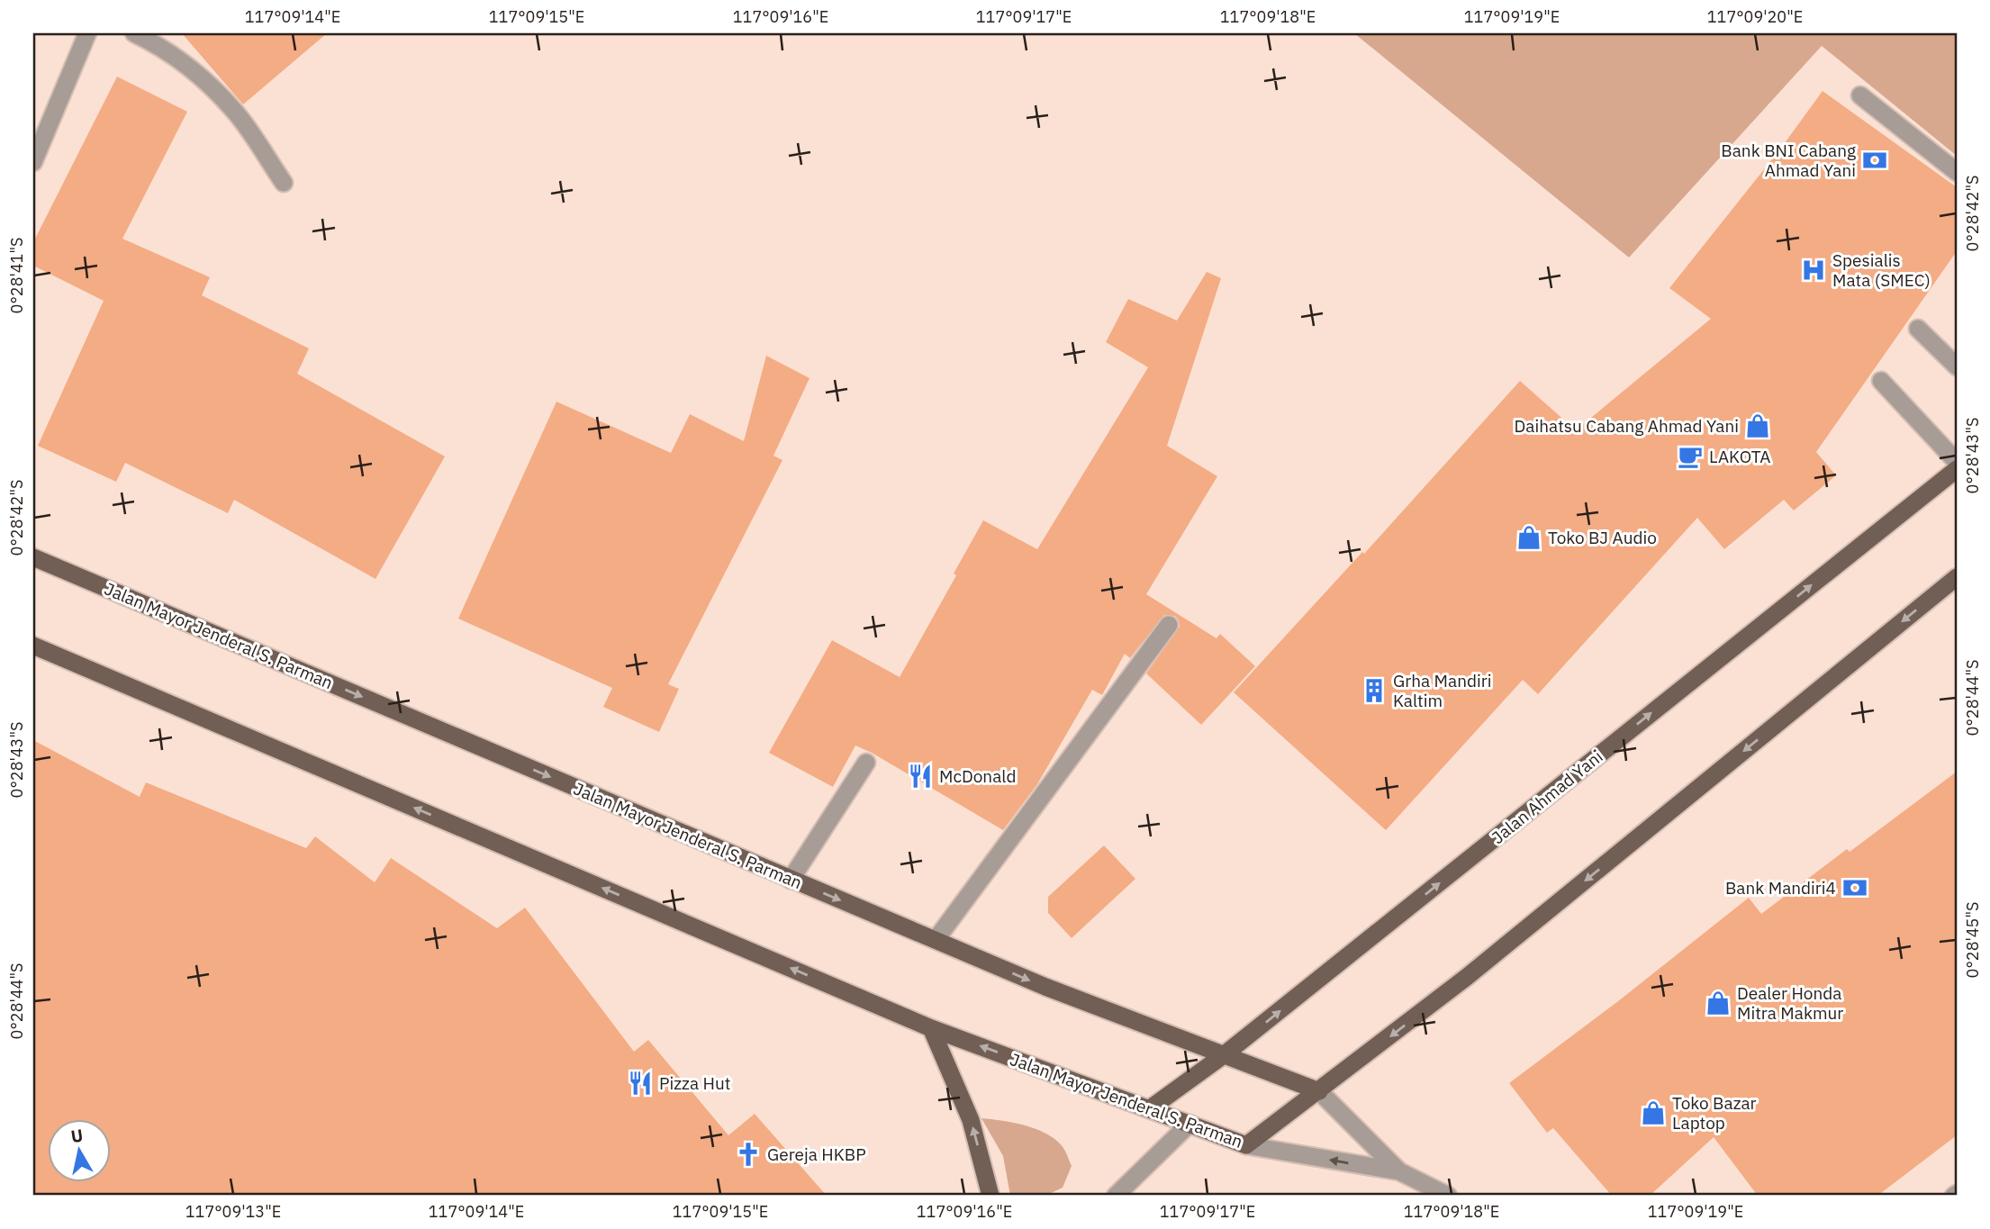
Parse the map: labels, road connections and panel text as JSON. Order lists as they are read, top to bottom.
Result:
{
  "streets": {
    "main road": ["Jalan Mayor Jenderal S. Parman", "Jalan Ahmad Yani"]
  },
  "crossings": [
    ["Jalan Mayor Jenderal S. Parman", "Jalan Ahmad Yani"]
  ],
  "places": {
    "bank": ["Bank BNI Cabang Ahmad Yani", "Bank Mandiri4"],
    "hospital": ["Spesialis Mata (SMEC)"],
    "shop": [
      "Daihatsu Cabang Ahmad Yani",
      "Toko BJ Audio",
      "Dealer Honda Mitra Makmur",
      "Toko Bazar Laptop"
    ],
    "cafe": ["LAKOTA"],
    "building": ["Grha Mandiri Kaltim"],
    "restaurant": ["McDonald", "Pizza Hut"],
    "church": ["Gereja HKBP"]
  },
  "north": "top",
  "coordinates": [
    "117°09'14\"E",
    "117°09'15\"E",
    "117°09'16\"E",
    "117°09'17\"E",
    "117°09'18\"E",
    "117°09'19\"E",
    "117°09'20\"E",
    "0°28'42\"S",
    "0°28'41\"S",
    "0°28'43\"S",
    "0°28'44\"S",
    "0°28'45\"S",
    "117°09'13\"E"
  ]
}
